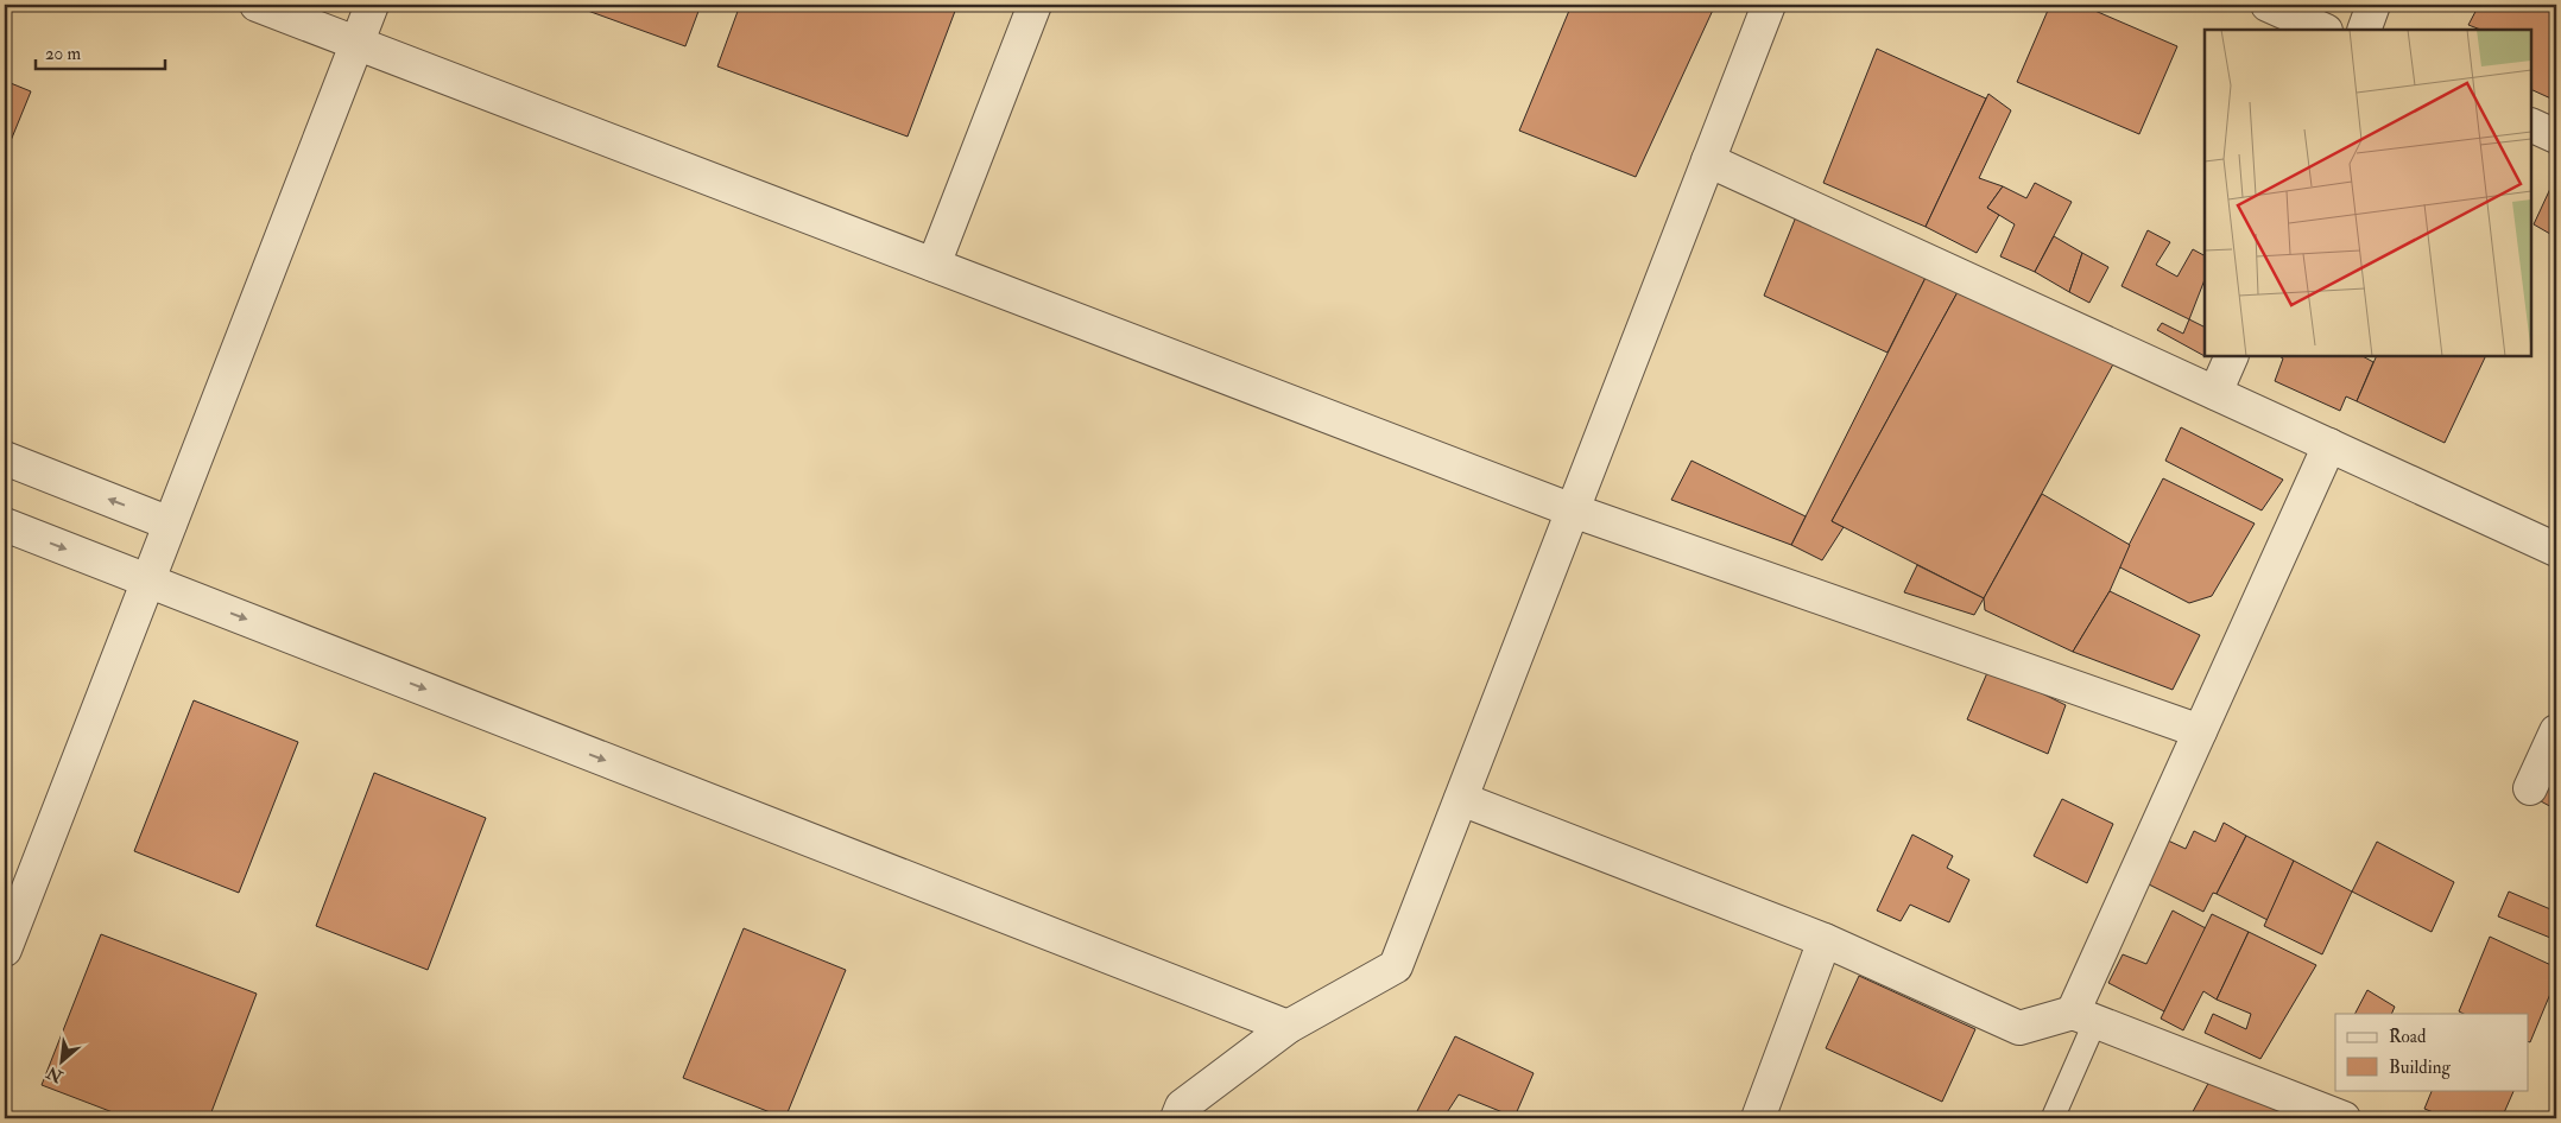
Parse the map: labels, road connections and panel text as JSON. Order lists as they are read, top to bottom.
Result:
{
  "legend": ["Road", "Building"],
  "scale_bar": "20 m",
  "north": "bottom left"
}
